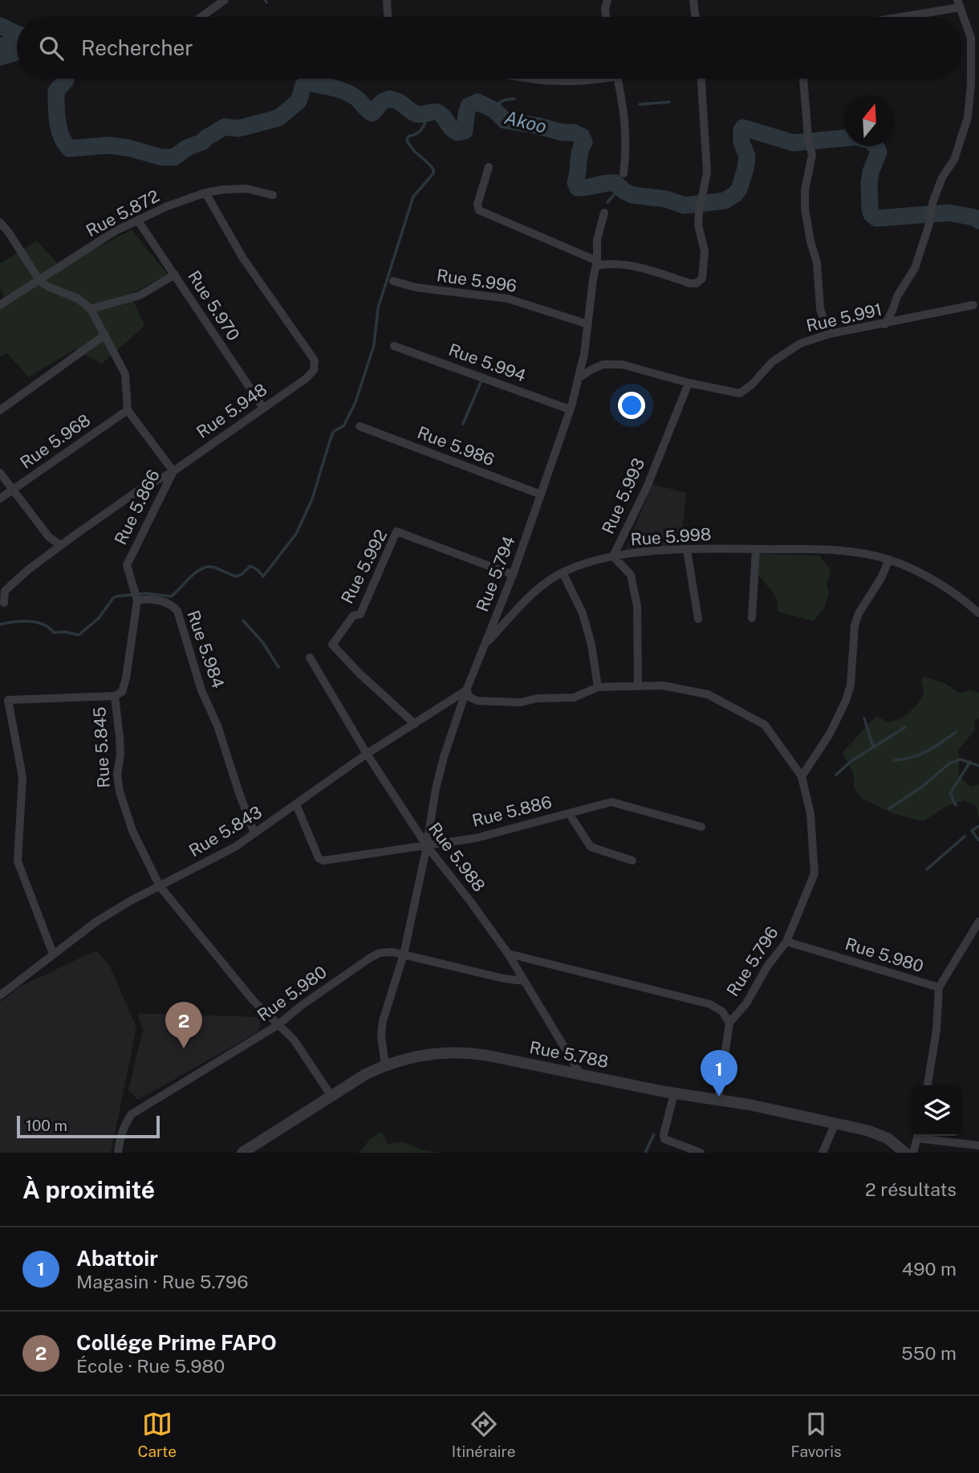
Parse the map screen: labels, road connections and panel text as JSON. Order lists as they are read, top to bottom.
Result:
{
  "streets": {
    "street": [
      "Rue 5.872",
      "Rue 5.996",
      "Rue 5.970",
      "Rue 5.991",
      "Rue 5.994",
      "Rue 5.948",
      "Rue 5.968",
      "Rue 5.986",
      "Rue 5.993",
      "Rue 5.866",
      "Rue 5.998",
      "Rue 5.992",
      "Rue 5.794",
      "Rue 5.984",
      "Rue 5.845",
      "Rue 5.886",
      "Rue 5.843",
      "Rue 5.988",
      "Rue 5.980",
      "Rue 5.796",
      "Rue 5.788"
    ]
  },
  "crossings": [
    ["Rue 5.872", "Rue 5.970"],
    ["Rue 5.872", "Rue 5.948"],
    ["Rue 5.996", "Rue 5.794"],
    ["Rue 5.970", "Rue 5.948"],
    ["Rue 5.991", "Rue 5.993"],
    ["Rue 5.991", "Rue 5.794"],
    ["Rue 5.994", "Rue 5.794"],
    ["Rue 5.948", "Rue 5.866"],
    ["Rue 5.968", "Rue 5.866"],
    ["Rue 5.986", "Rue 5.794"],
    ["Rue 5.993", "Rue 5.998"],
    ["Rue 5.993", "Rue 5.796"],
    ["Rue 5.866", "Rue 5.984"],
    ["Rue 5.998", "Rue 5.794"],
    ["Rue 5.992", "Rue 5.794"],
    ["Rue 5.992", "Rue 5.843"],
    ["Rue 5.794", "Rue 5.886"],
    ["Rue 5.794", "Rue 5.843"],
    ["Rue 5.794", "Rue 5.988"],
    ["Rue 5.794", "Rue 5.980"],
    ["Rue 5.794", "Rue 5.796"],
    ["Rue 5.794", "Rue 5.788"],
    ["Rue 5.984", "Rue 5.843"],
    ["Rue 5.845", "Rue 5.843"],
    ["Rue 5.845", "Rue 5.980"],
    ["Rue 5.845", "Rue 5.788"],
    ["Rue 5.886", "Rue 5.843"],
    ["Rue 5.886", "Rue 5.988"],
    ["Rue 5.843", "Rue 5.988"],
    ["Rue 5.843", "Rue 5.796"],
    ["Rue 5.988", "Rue 5.980"],
    ["Rue 5.988", "Rue 5.788"],
    ["Rue 5.980", "Rue 5.796"],
    ["Rue 5.796", "Rue 5.788"]
  ],
  "water": ["Akoo"],
  "scale_bar": "100 m",
  "north": "top",
  "page": {
    "search": "Rechercher",
    "pins": ["2", "1"],
    "scale": "100 m",
    "heading": ["À proximité", "2 résultats"],
    "list": [
      {
        "mark": "1",
        "name": "Abattoir",
        "note": "Magasin · Rue 5.796",
        "value": "490 m"
      },
      {
        "mark": "2",
        "name": "Collége Prime FAPO",
        "note": "École · Rue 5.980",
        "value": "550 m"
      }
    ],
    "nav": ["Carte", "Itinéraire", "Favoris"]
  }
}
